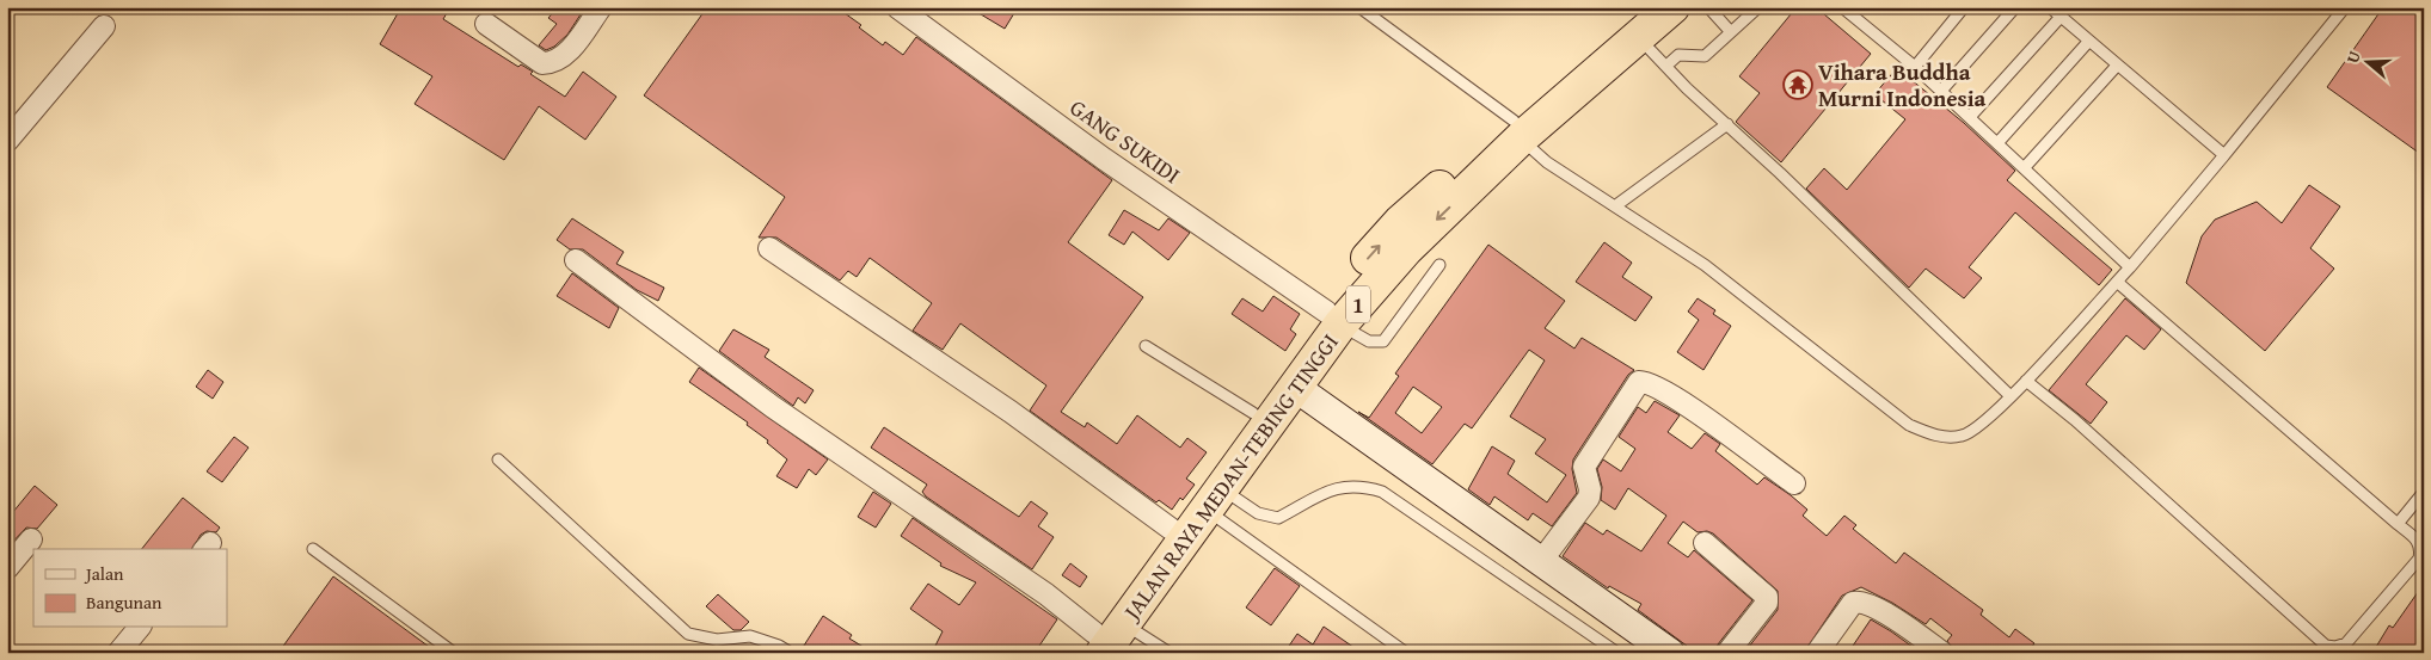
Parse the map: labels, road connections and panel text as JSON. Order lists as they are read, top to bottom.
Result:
{
  "streets": {
    "highway": ["1", "JALAN RAYA MEDAN-TEBING TINGGI"],
    "street": ["GANG SUKIDI"]
  },
  "crossings": [
    ["GANG SUKIDI", "JALAN RAYA MEDAN-TEBING TINGGI"]
  ],
  "places": {
    "temple": ["Vihara Buddha Murni Indonesia"]
  },
  "legend": ["Jalan", "Bangunan"],
  "north": "left"
}
